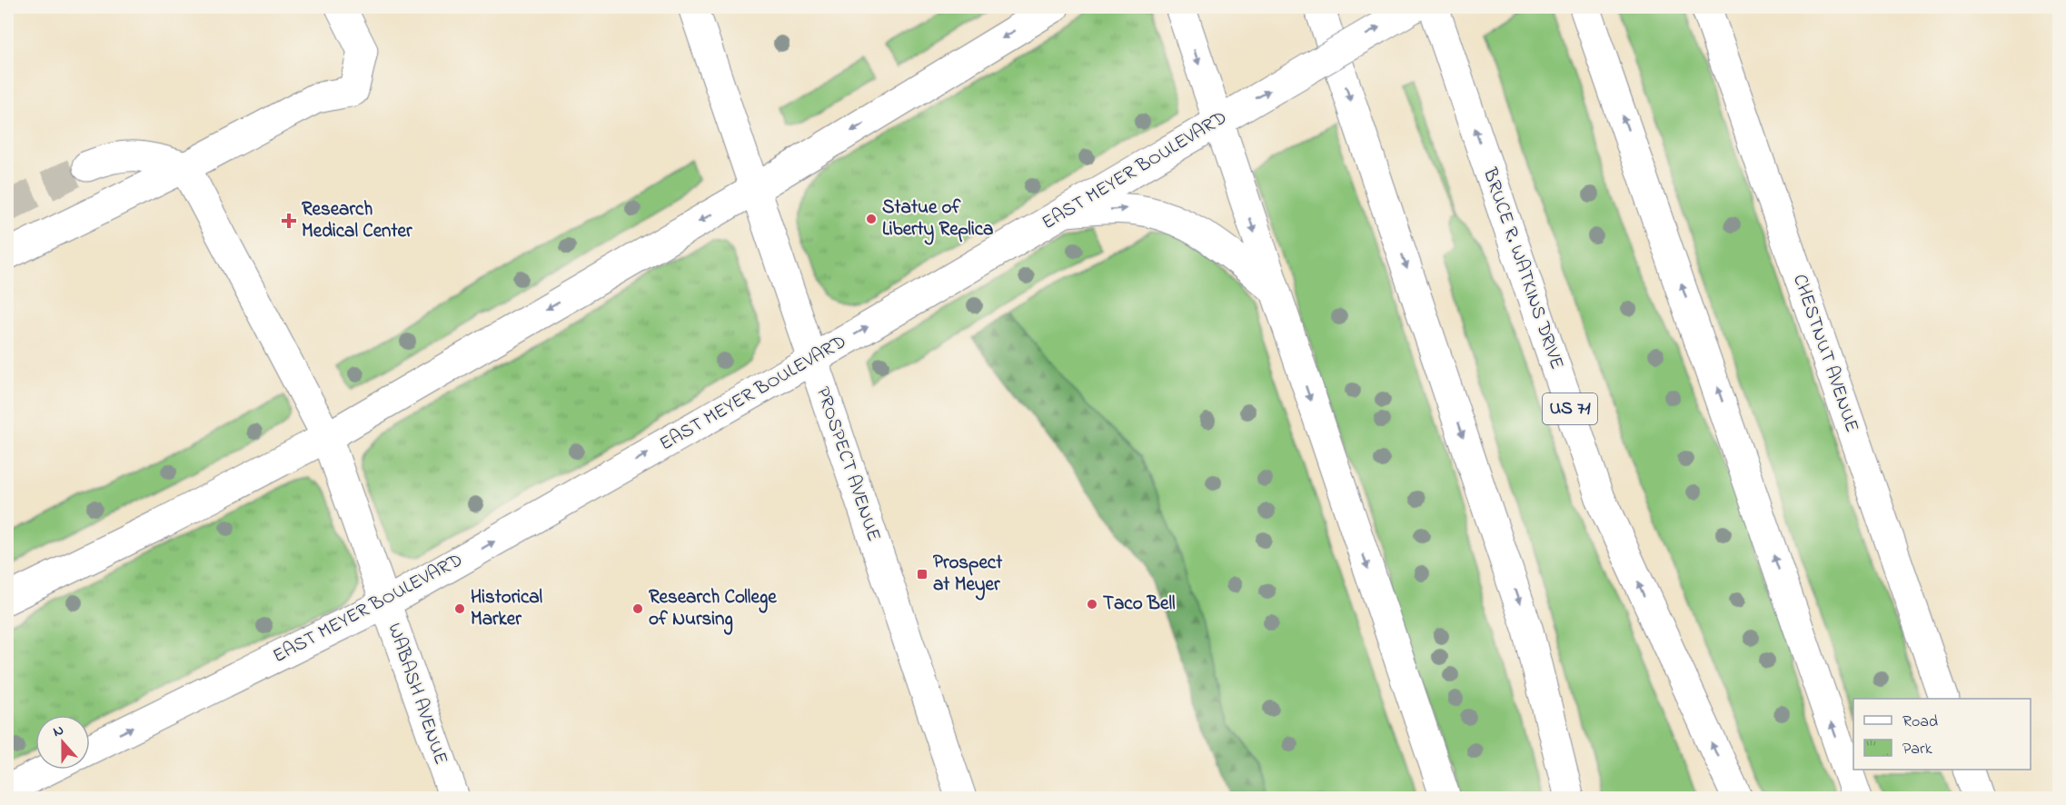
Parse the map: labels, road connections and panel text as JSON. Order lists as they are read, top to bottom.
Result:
{
  "streets": {
    "main road": [
      "EAST MEYER BOULEVARD",
      "BRUCE R. WATKINS DRIVE",
      "CHESTNUT AVENUE",
      "US 71",
      "PROSPECT AVENUE",
      "WABASH AVENUE"
    ]
  },
  "crossings": [
    ["EAST MEYER BOULEVARD", "PROSPECT AVENUE"],
    ["EAST MEYER BOULEVARD", "WABASH AVENUE"]
  ],
  "places": {
    "other": [
      "Statue of Liberty Replica",
      "Taco Bell",
      "Historical Marker",
      "Research College of Nursing"
    ],
    "health": ["Research Medical Center"],
    "transit": ["Prospect at Meyer"]
  },
  "legend": ["Road", "Park"],
  "north": "top"
}
